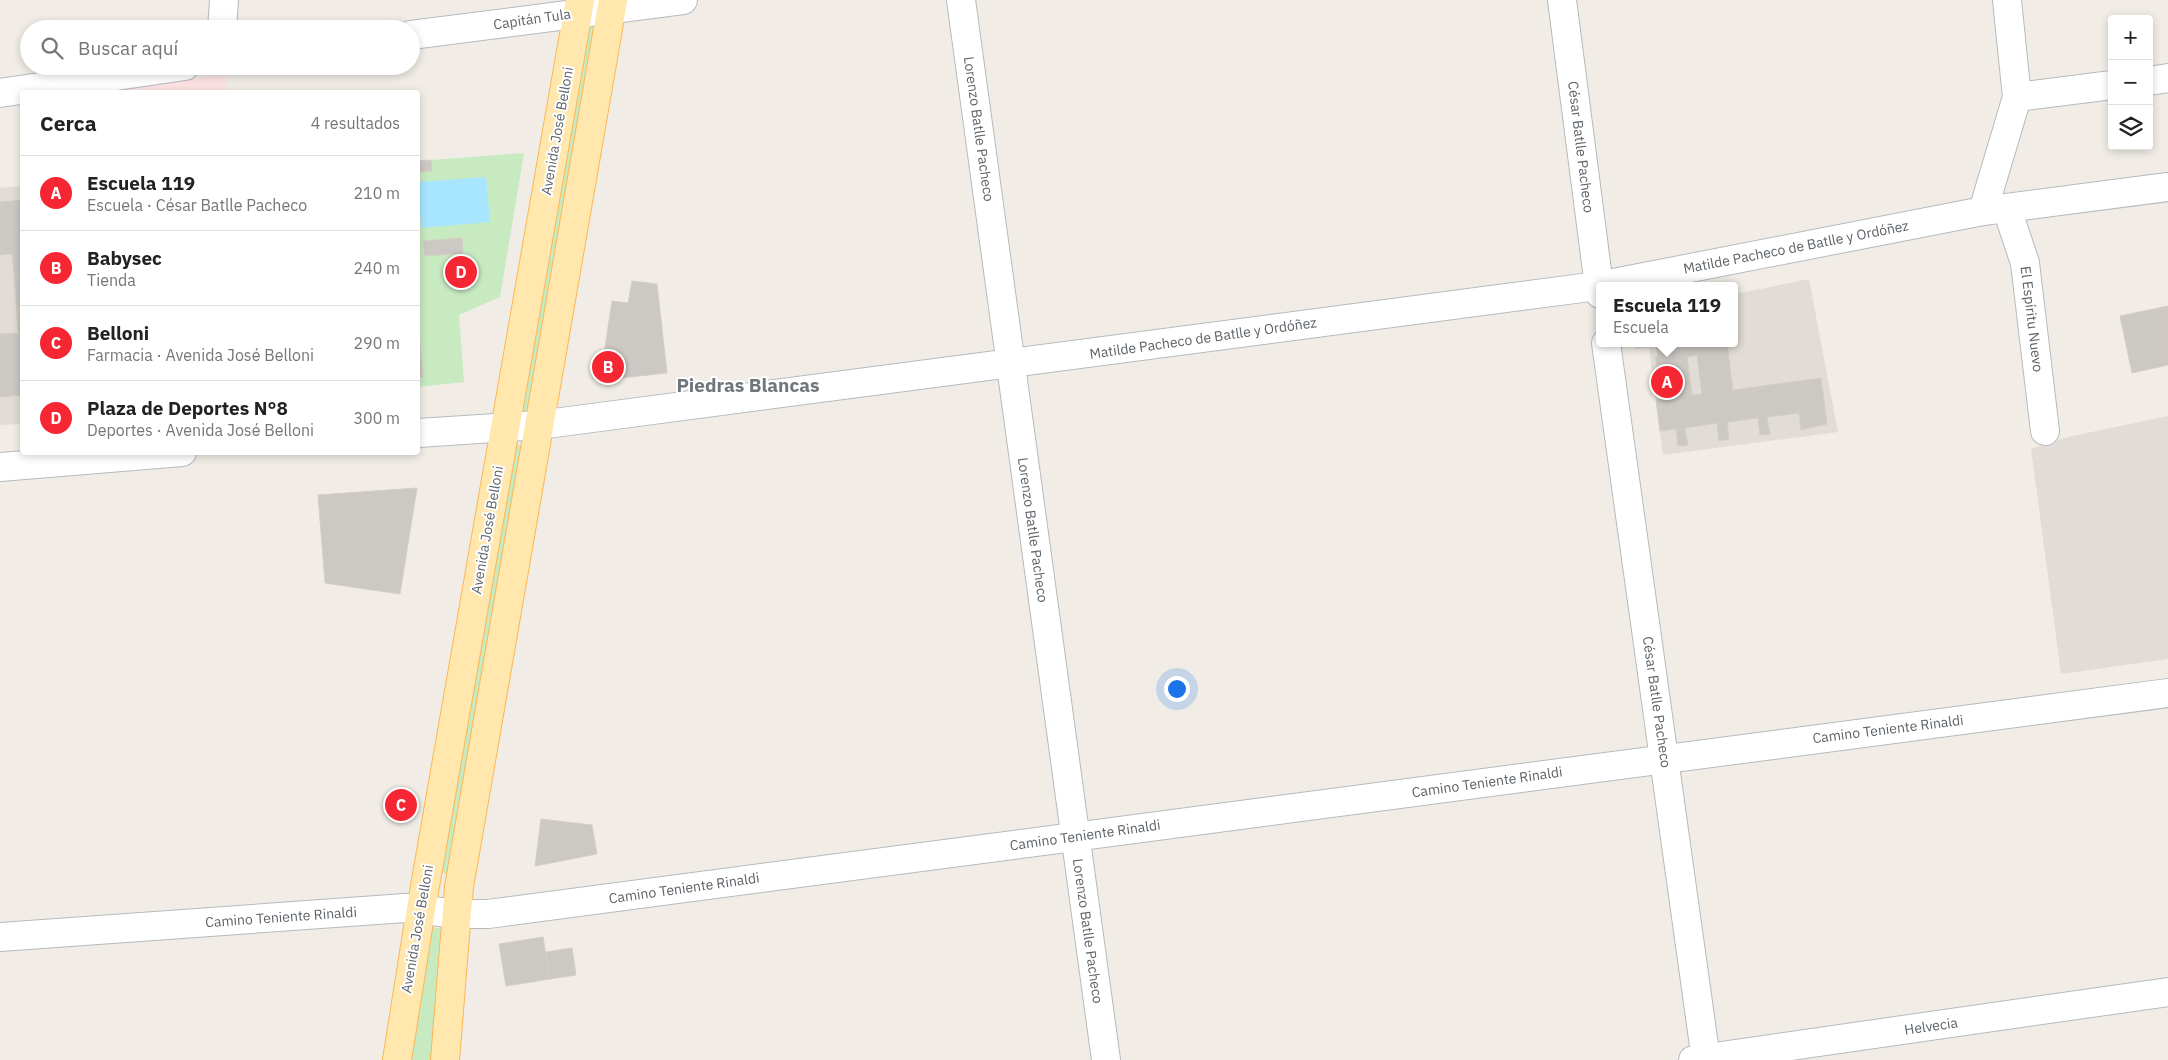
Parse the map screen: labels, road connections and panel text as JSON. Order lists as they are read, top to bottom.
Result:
{
  "streets": {
    "main road": ["Avenida José Belloni"],
    "street": [
      "Capitán Tula",
      "Lorenzo Batlle Pacheco",
      "César Batlle Pacheco",
      "Matilde Pacheco de Batlle y Ordóñez",
      "El Espíritu Nuevo",
      "Camino Teniente Rinaldi",
      "Helvecia"
    ]
  },
  "crossings": [
    ["Capitán Tula", "Avenida José Belloni"],
    ["Lorenzo Batlle Pacheco", "Matilde Pacheco de Batlle y Ordóñez"],
    ["Lorenzo Batlle Pacheco", "Camino Teniente Rinaldi"],
    ["Avenida José Belloni", "Matilde Pacheco de Batlle y Ordóñez"],
    ["Avenida José Belloni", "Camino Teniente Rinaldi"],
    ["César Batlle Pacheco", "Camino Teniente Rinaldi"],
    ["César Batlle Pacheco", "Helvecia"],
    ["Matilde Pacheco de Batlle y Ordóñez", "El Espíritu Nuevo"]
  ],
  "districts": ["Piedras Blancas"],
  "page": {
    "map_buttons": ["+", "−"],
    "search": "Buscar aquí",
    "heading": ["Cerca", "4 resultados"],
    "list": [
      {
        "mark": "A",
        "name": "Escuela 119",
        "note": "Escuela · César Batlle Pacheco",
        "value": "210 m"
      },
      {
        "mark": "B",
        "name": "Babysec",
        "note": "Tienda",
        "value": "240 m"
      },
      {
        "mark": "C",
        "name": "Belloni",
        "note": "Farmacia · Avenida José Belloni",
        "value": "290 m"
      },
      {
        "mark": "D",
        "name": "Plaza de Deportes N°8",
        "note": "Deportes · Avenida José Belloni",
        "value": "300 m"
      }
    ],
    "pins": [
      "D",
      "B",
      "A",
      "C"
    ],
    "popup": ["Escuela 119", "Escuela"]
  }
}
